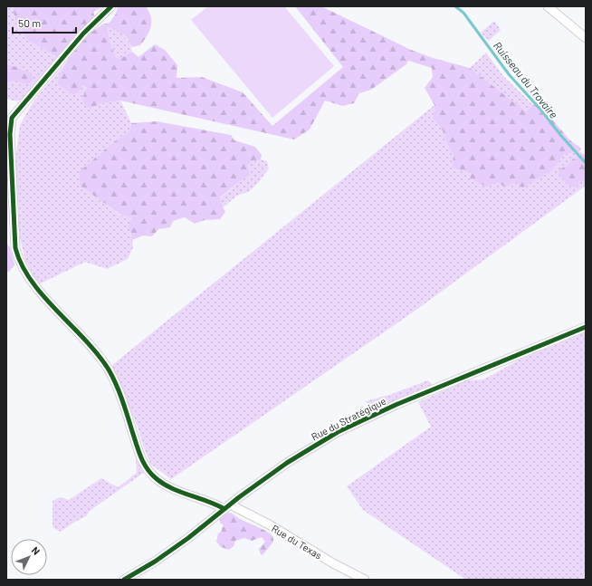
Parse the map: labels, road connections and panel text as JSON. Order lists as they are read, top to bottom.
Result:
{
  "streets": {
    "street": ["Rue du Stratégique", "Rue du Texas"]
  },
  "crossings": [
    ["Rue du Stratégique", "Rue du Texas"]
  ],
  "water": ["Ruisseau du Trovaire"],
  "scale_bar": "50 m",
  "north": "top right"
}
